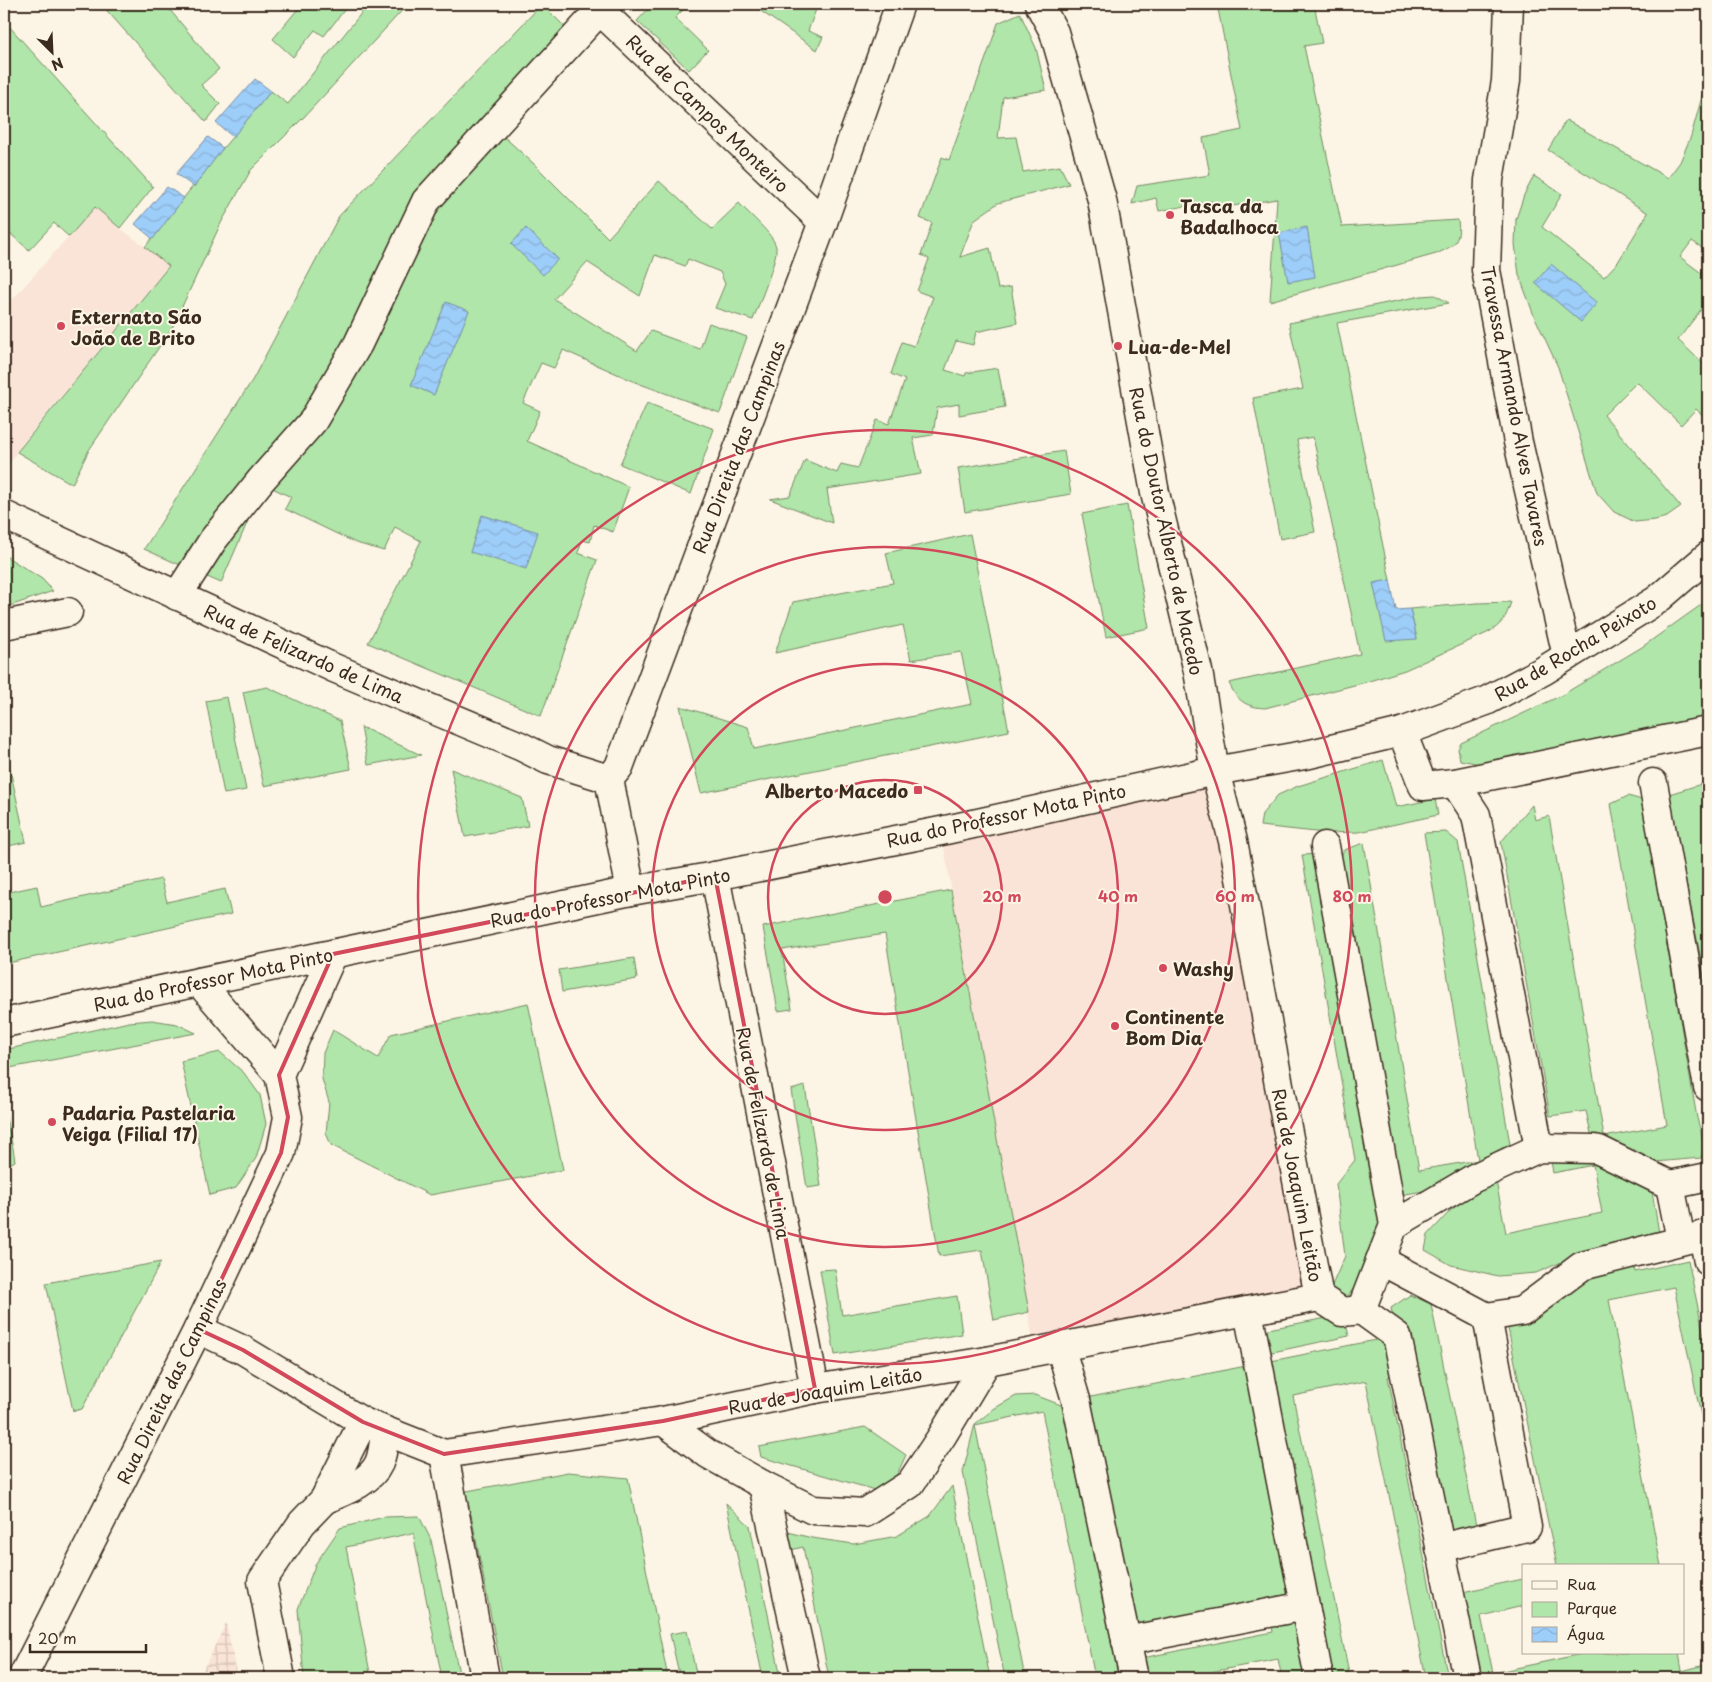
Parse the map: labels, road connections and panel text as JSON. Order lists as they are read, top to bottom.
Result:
{
  "streets": {
    "street": [
      "Rua de Campos Monteiro",
      "Travessa Armando Alves Tavares",
      "Rua Direita das Campinas",
      "Rua do Doutor Alberto de Macedo",
      "Rua de Rocha Peixoto",
      "Rua de Felizardo de Lima",
      "Rua do Professor Mota Pinto",
      "Rua de Joaquim Leitão"
    ]
  },
  "crossings": [
    ["Rua de Campos Monteiro", "Rua Direita das Campinas"],
    ["Travessa Armando Alves Tavares", "Rua de Rocha Peixoto"],
    ["Rua Direita das Campinas", "Rua de Felizardo de Lima"],
    ["Rua Direita das Campinas", "Rua do Professor Mota Pinto"],
    ["Rua do Doutor Alberto de Macedo", "Rua de Rocha Peixoto"],
    ["Rua do Doutor Alberto de Macedo", "Rua do Professor Mota Pinto"],
    ["Rua do Doutor Alberto de Macedo", "Rua de Joaquim Leitão"],
    ["Rua de Rocha Peixoto", "Rua do Professor Mota Pinto"],
    ["Rua de Rocha Peixoto", "Rua de Joaquim Leitão"],
    ["Rua de Felizardo de Lima", "Rua do Professor Mota Pinto"],
    ["Rua de Felizardo de Lima", "Rua de Joaquim Leitão"],
    ["Rua do Professor Mota Pinto", "Rua de Joaquim Leitão"]
  ],
  "places": {
    "other": [
      "Tasca da Badalhoca",
      "Externato São João de Brito",
      "Lua-de-Mel",
      "Washy",
      "Continente Bom Dia",
      "Padaria Pastelaria Veiga (Filial 17)"
    ],
    "transit": ["Alberto Macedo"]
  },
  "legend": ["Rua", "Parque", "Água"],
  "scale_bar": "20 m",
  "north": "bottom right",
  "rings": [
    "20 m",
    "40 m",
    "60 m",
    "80 m"
  ]
}
